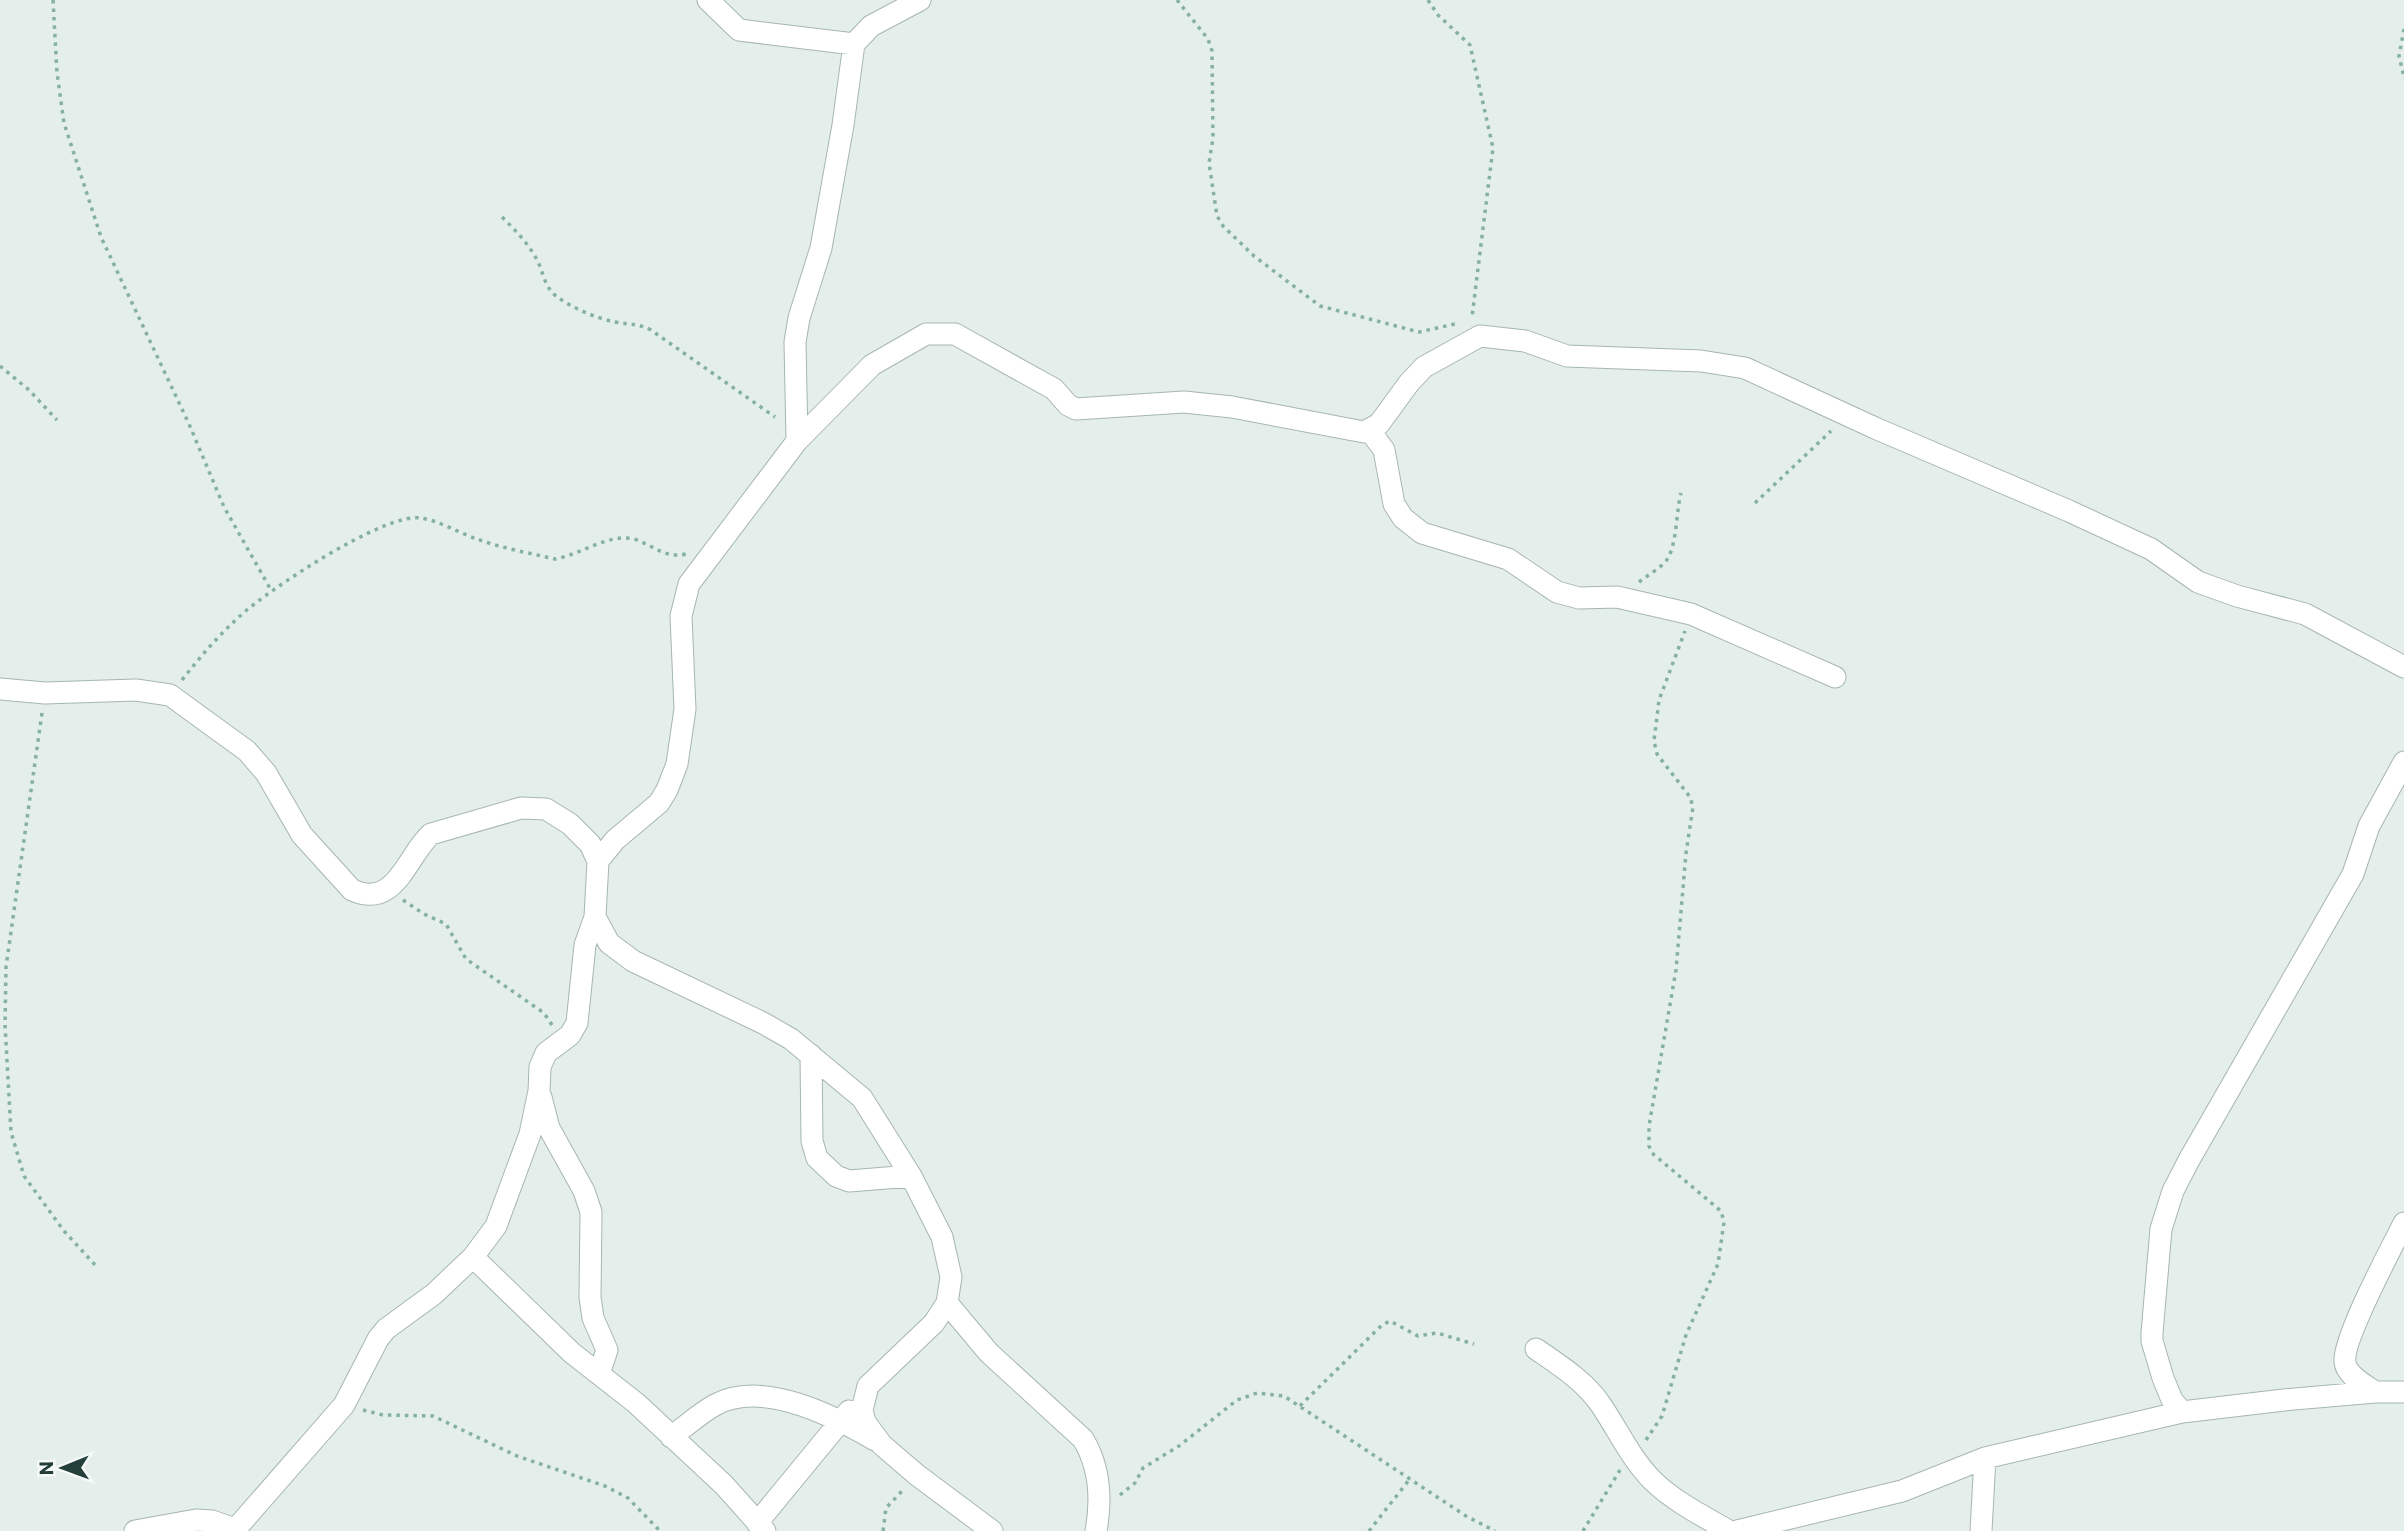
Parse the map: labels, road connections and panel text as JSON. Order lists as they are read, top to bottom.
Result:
{
  "north": "left"
}
